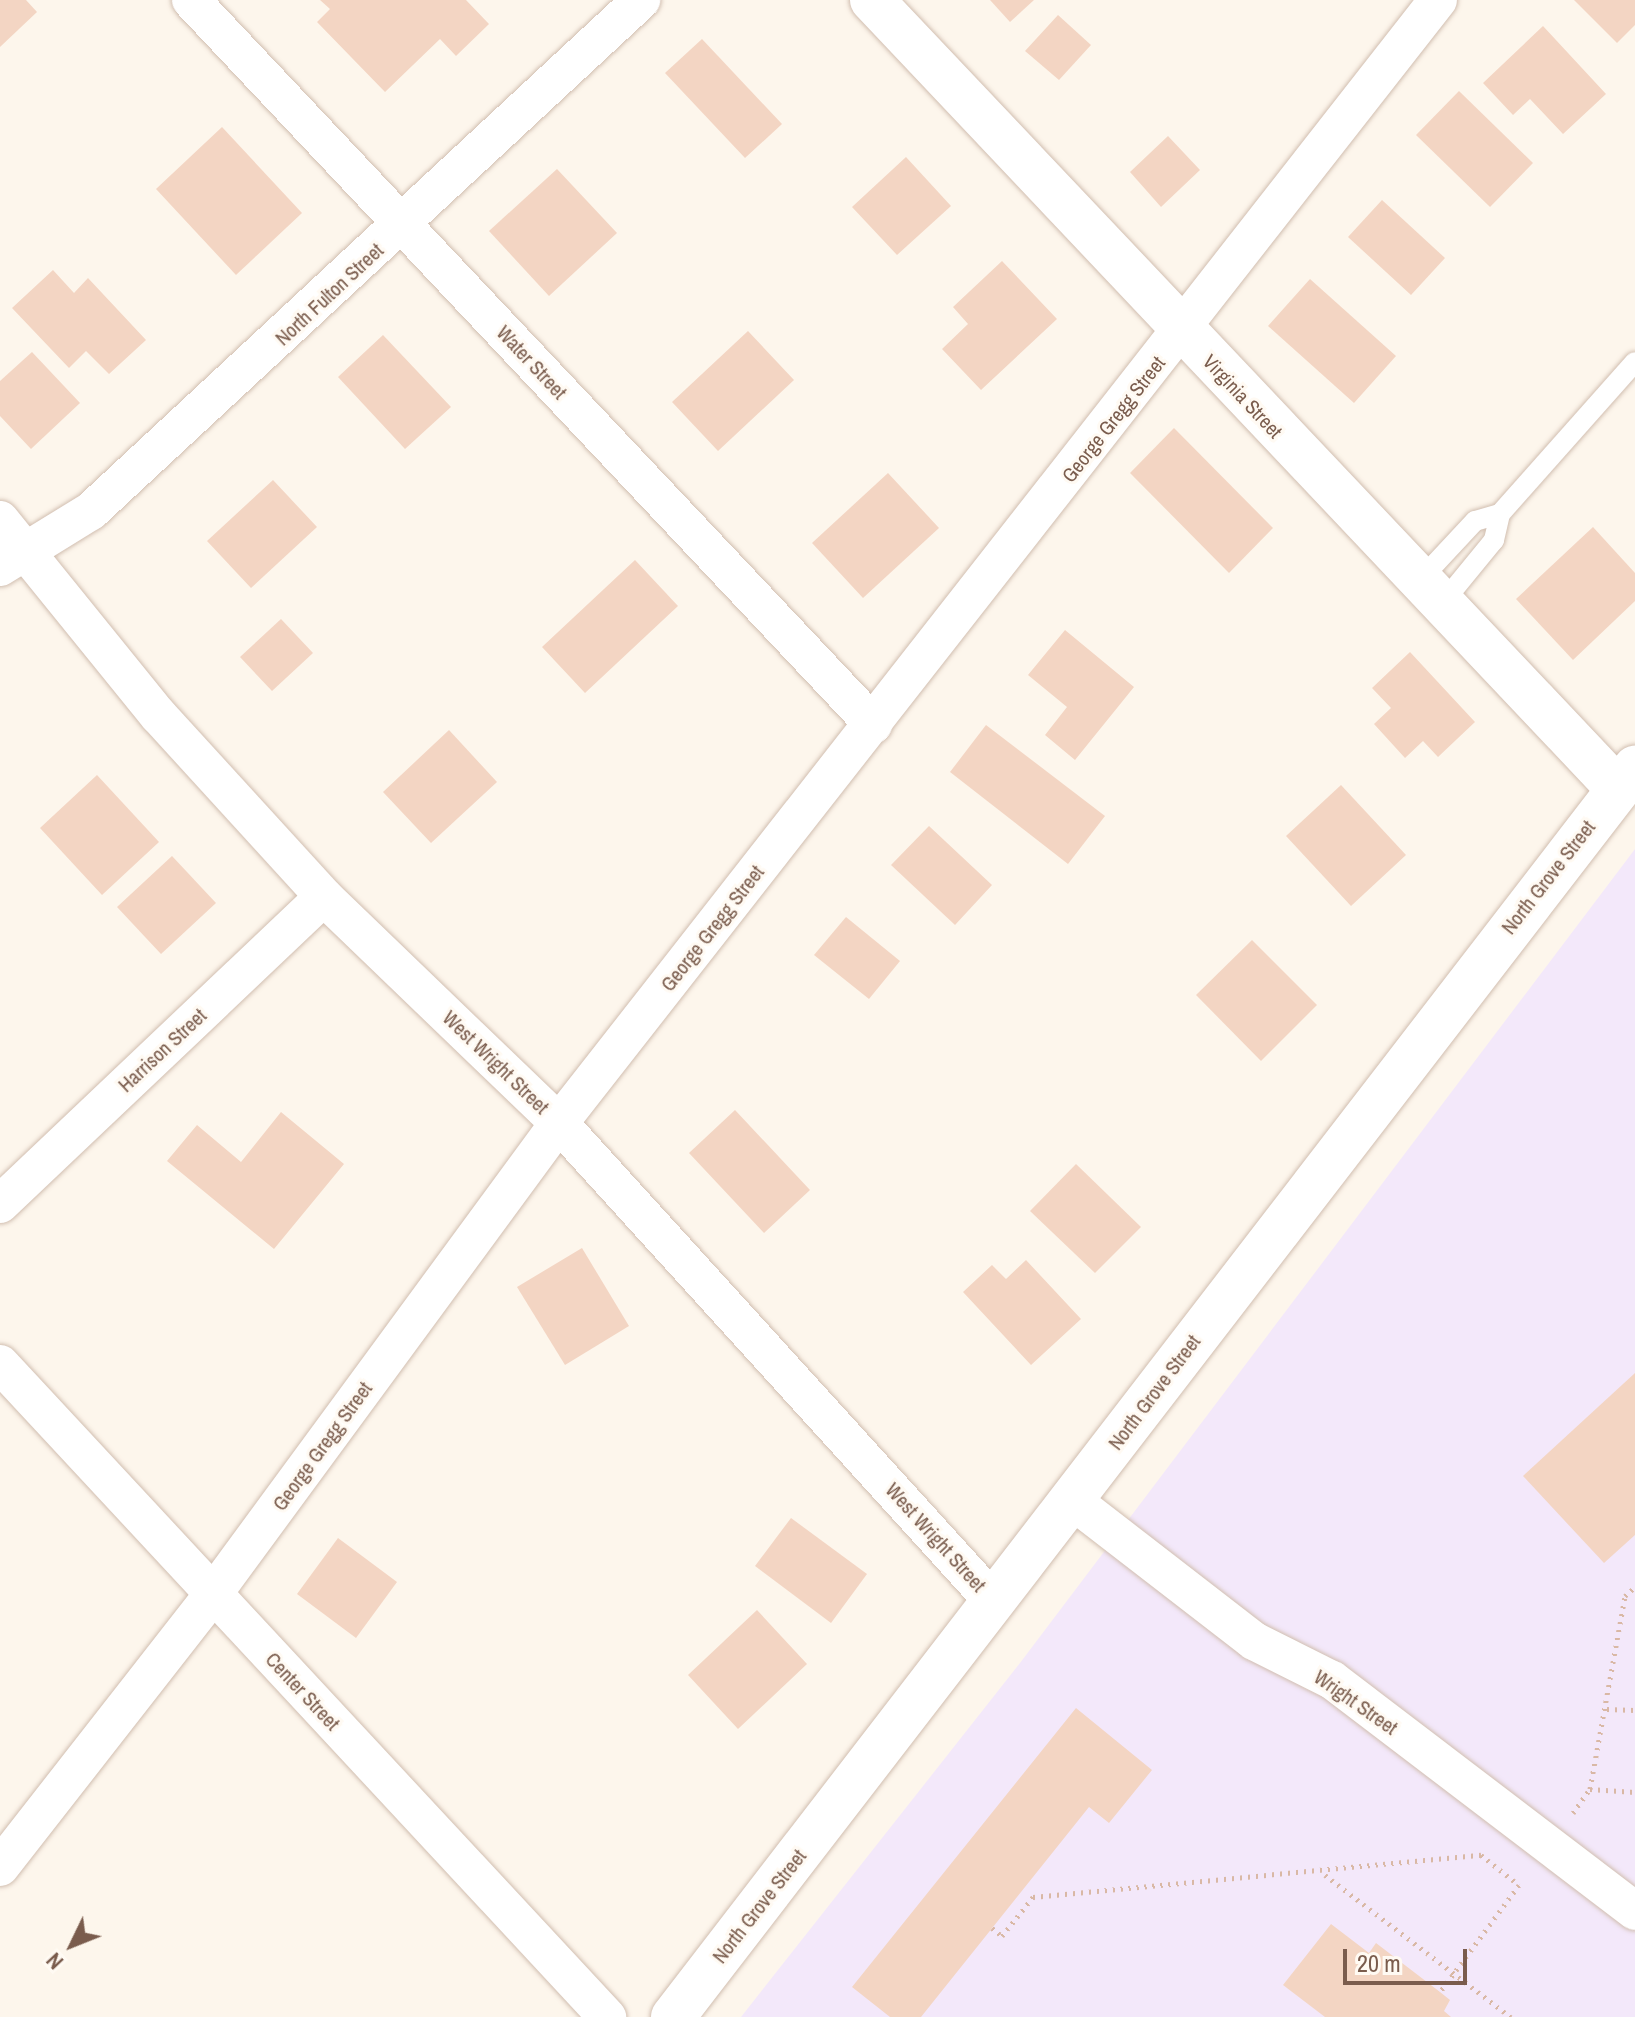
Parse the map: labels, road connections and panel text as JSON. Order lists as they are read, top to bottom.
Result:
{
  "streets": {
    "main road": ["Virginia Street", "North Grove Street"],
    "street": [
      "North Fulton Street",
      "Water Street",
      "George Gregg Street",
      "Harrison Street",
      "West Wright Street",
      "Center Street",
      "Wright Street"
    ]
  },
  "crossings": [
    ["North Fulton Street", "Water Street"],
    ["North Fulton Street", "West Wright Street"],
    ["Water Street", "George Gregg Street"],
    ["Virginia Street", "George Gregg Street"],
    ["Virginia Street", "North Grove Street"],
    ["George Gregg Street", "West Wright Street"],
    ["George Gregg Street", "Center Street"],
    ["North Grove Street", "West Wright Street"],
    ["North Grove Street", "Wright Street"],
    ["Harrison Street", "West Wright Street"]
  ],
  "scale_bar": "20 m",
  "north": "bottom left"
}
